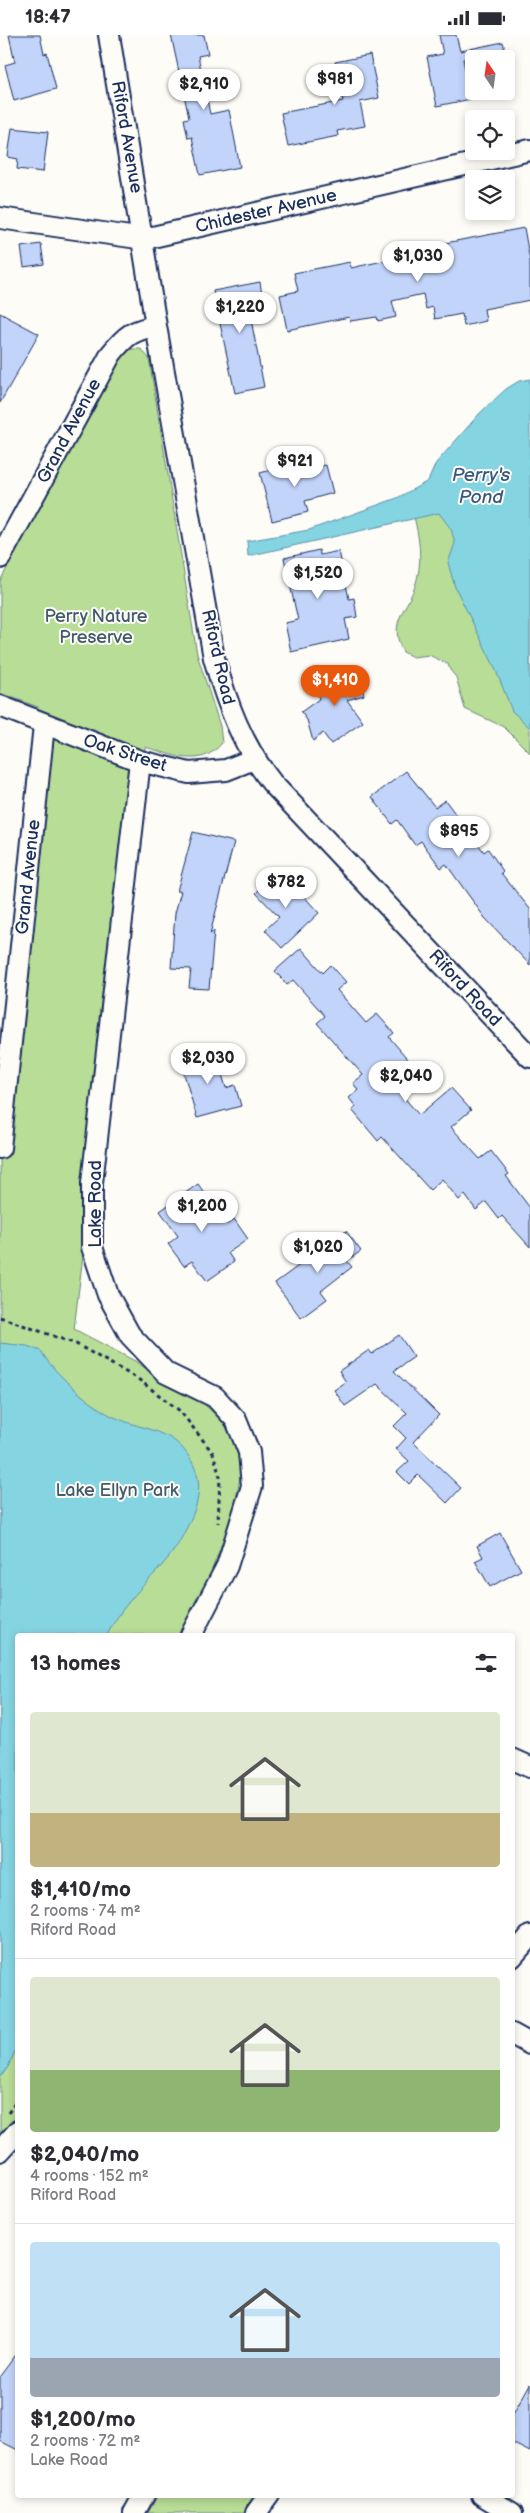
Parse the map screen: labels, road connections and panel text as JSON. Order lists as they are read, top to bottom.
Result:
{
  "streets": {
    "street": [
      "Riford Avenue",
      "Chidester Avenue",
      "Grand Avenue",
      "Riford Road",
      "Oak Street",
      "Lake Road"
    ]
  },
  "crossings": [
    ["Riford Avenue", "Chidester Avenue"],
    ["Riford Avenue", "Riford Road"],
    ["Chidester Avenue", "Riford Road"],
    ["Grand Avenue", "Riford Road"],
    ["Grand Avenue", "Oak Street"],
    ["Riford Road", "Oak Street"],
    ["Oak Street", "Lake Road"]
  ],
  "water": ["Perry's Pond"],
  "parks": ["Perry Nature Preserve", "Lake Ellyn Park"],
  "north": "top",
  "page": {
    "status": "18:47",
    "price": [
      "$981",
      "$2,910",
      "$1,030",
      "$1,220",
      "$921",
      "$1,520",
      "$1,410",
      "$895",
      "$782",
      "$2,030",
      "$2,040",
      "$1,200",
      "$1,020"
    ],
    "heading": "13 homes",
    "list": [
      {
        "name": "$1,410/mo",
        "note": "2 rooms · 74 m² · Riford Road"
      },
      {
        "name": "$2,040/mo",
        "note": "4 rooms · 152 m² · Riford Road"
      },
      {
        "name": "$1,200/mo",
        "note": "2 rooms · 72 m² · Lake Road"
      }
    ]
  }
}
